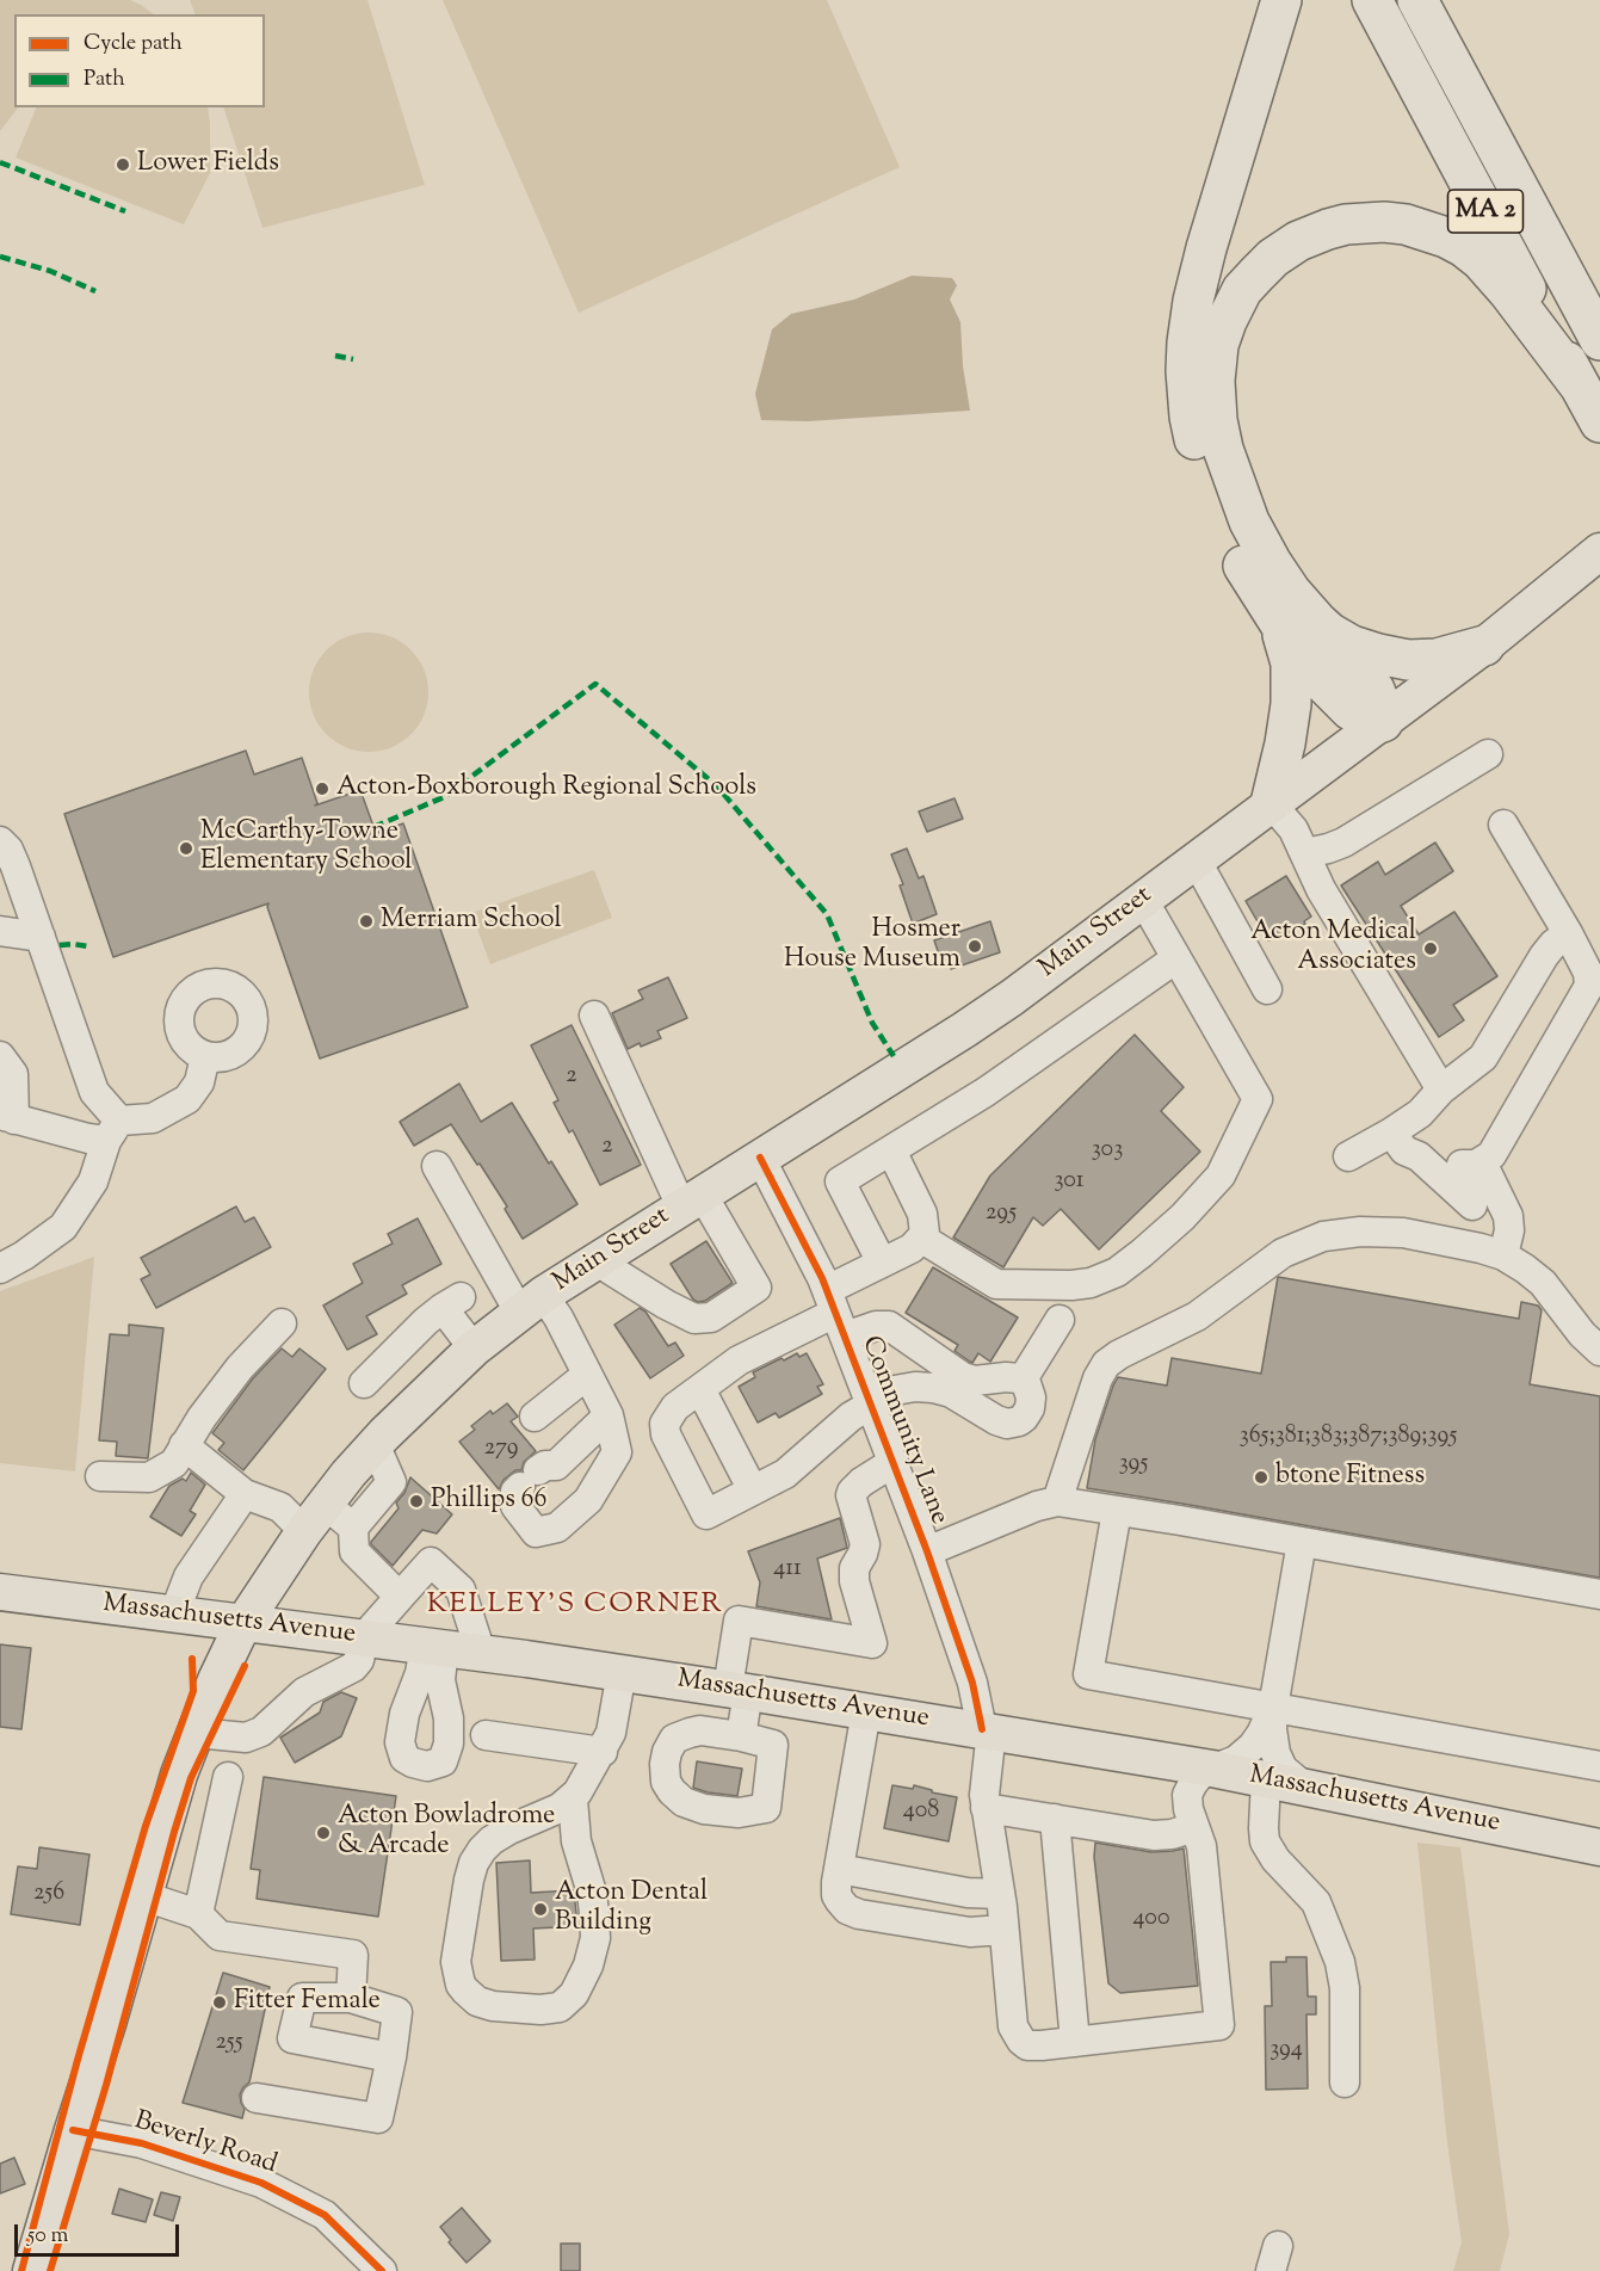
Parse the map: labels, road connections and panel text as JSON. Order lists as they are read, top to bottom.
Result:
{
  "streets": {
    "highway": ["MA 2"],
    "main road": ["Main Street", "Massachusetts Avenue"],
    "street": ["Community Lane", "Beverly Road"]
  },
  "crossings": [
    ["Main Street", "Community Lane"],
    ["Main Street", "Massachusetts Avenue"],
    ["Main Street", "Beverly Road"],
    ["Community Lane", "Massachusetts Avenue"]
  ],
  "districts": ["KELLEY'S CORNER"],
  "places": [
    "Lower Fields",
    "Acton-Boxborough Regional Schools",
    "McCarthy-Towne Elementary School",
    "Merriam School",
    "Hosmer House Museum",
    "Acton Medical Associates",
    "btone Fitness",
    "Phillips 66",
    "Acton Bowladrome & Arcade",
    "Acton Dental Building",
    "Fitter Female"
  ],
  "house_numbers": [
    "2",
    "2",
    "303",
    "301",
    "295",
    "365;381;383;387;389;395",
    "279",
    "395",
    "411",
    "408",
    "256",
    "400",
    "255",
    "394"
  ],
  "legend": ["Cycle path", "Path"],
  "scale_bar": "50 m"
}
